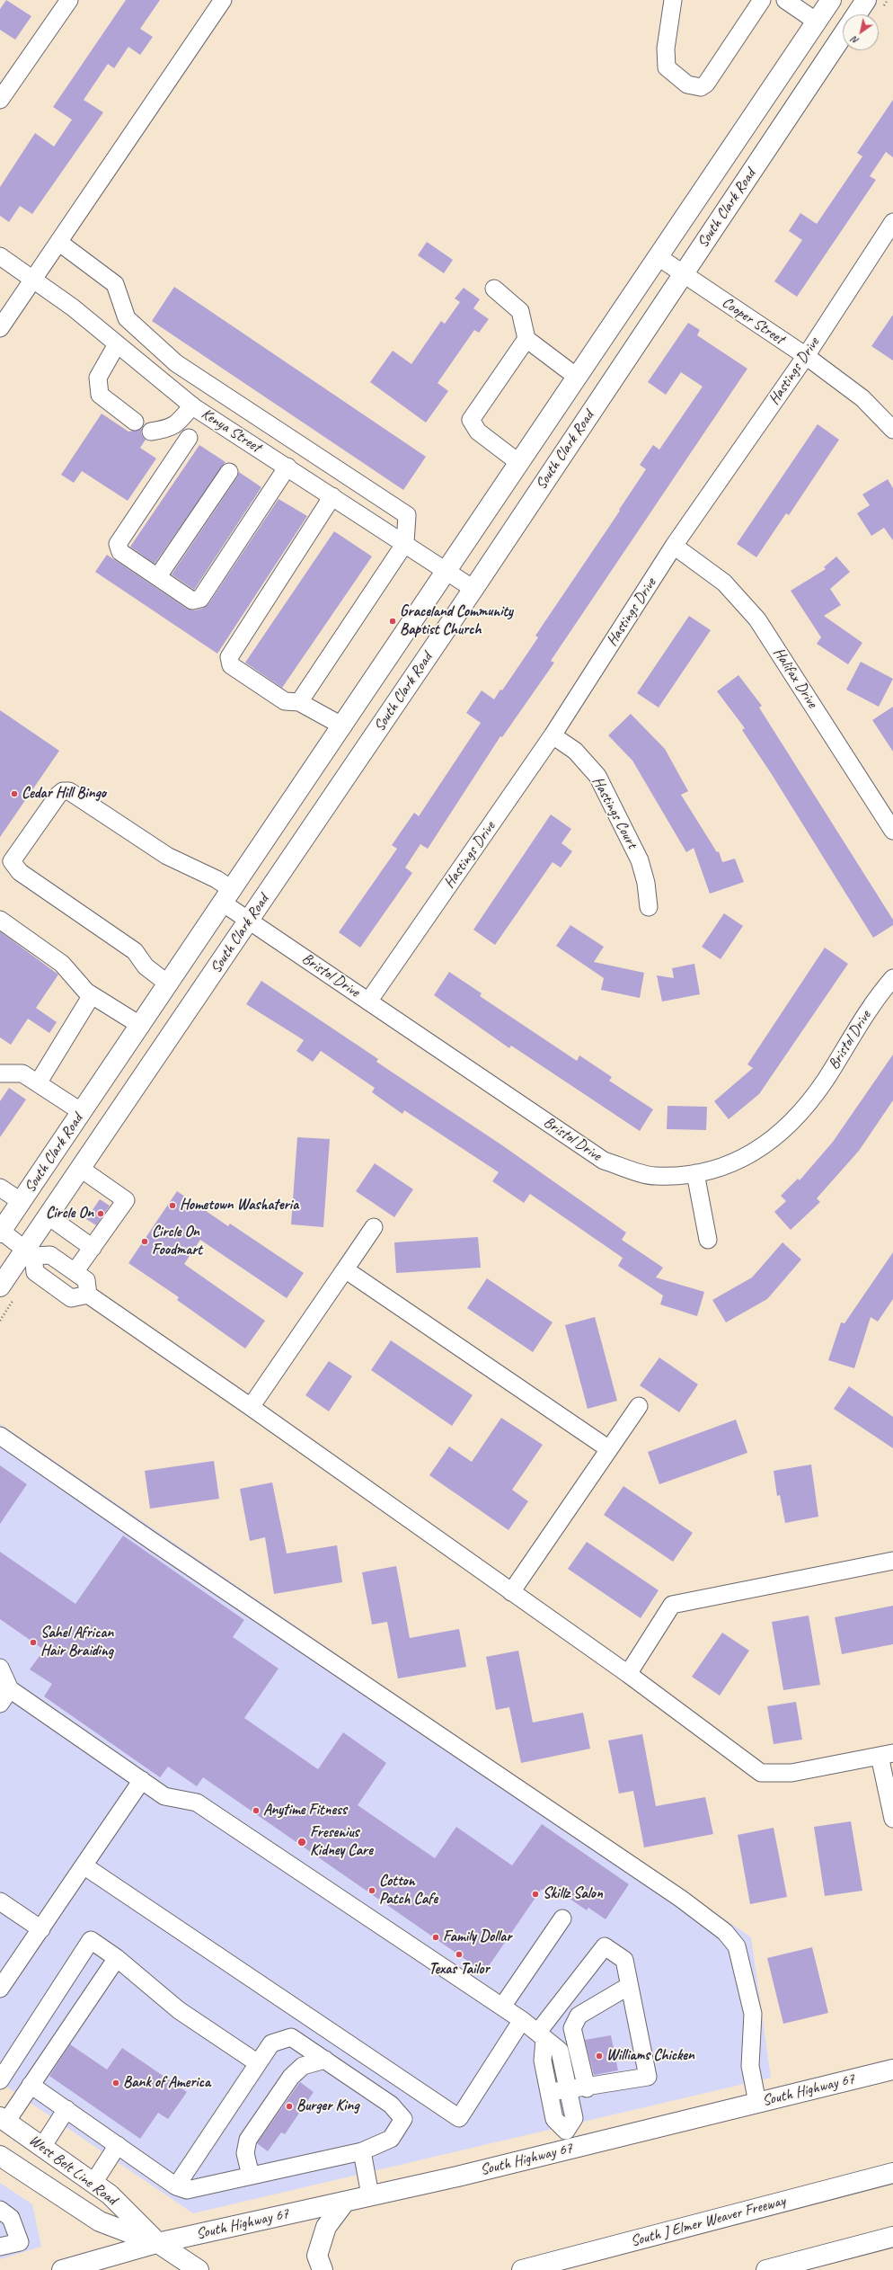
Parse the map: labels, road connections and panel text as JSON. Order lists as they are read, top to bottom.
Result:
{
  "streets": {
    "main road": [
      "South Clark Road",
      "South Highway 67",
      "West Belt Line Road",
      "South J Elmer Weaver Freeway"
    ],
    "street": [
      "Cooper Street",
      "Hastings Drive",
      "Kenya Street",
      "Halifax Drive",
      "Hastings Court",
      "Bristol Drive"
    ]
  },
  "crossings": [
    ["South Clark Road", "Cooper Street"],
    ["South Clark Road", "Kenya Street"],
    ["South Clark Road", "Bristol Drive"],
    ["Cooper Street", "Hastings Drive"],
    ["Hastings Drive", "Halifax Drive"],
    ["Hastings Drive", "Hastings Court"],
    ["Hastings Drive", "Bristol Drive"],
    ["South Highway 67", "West Belt Line Road"]
  ],
  "places": [
    "Graceland Community Baptist Church",
    "Cedar Hill Bingo",
    "Hometown Washateria",
    "Circle On",
    "Circle On Foodmart",
    "Sahel African Hair Braiding",
    "Anytime Fitness",
    "Fresenius Kidney Care",
    "Cotton Patch Cafe",
    "Skillz Salon",
    "Family Dollar",
    "Texas Tailor",
    "Williams Chicken",
    "Bank of America",
    "Burger King"
  ],
  "north": "bottom left"
}
